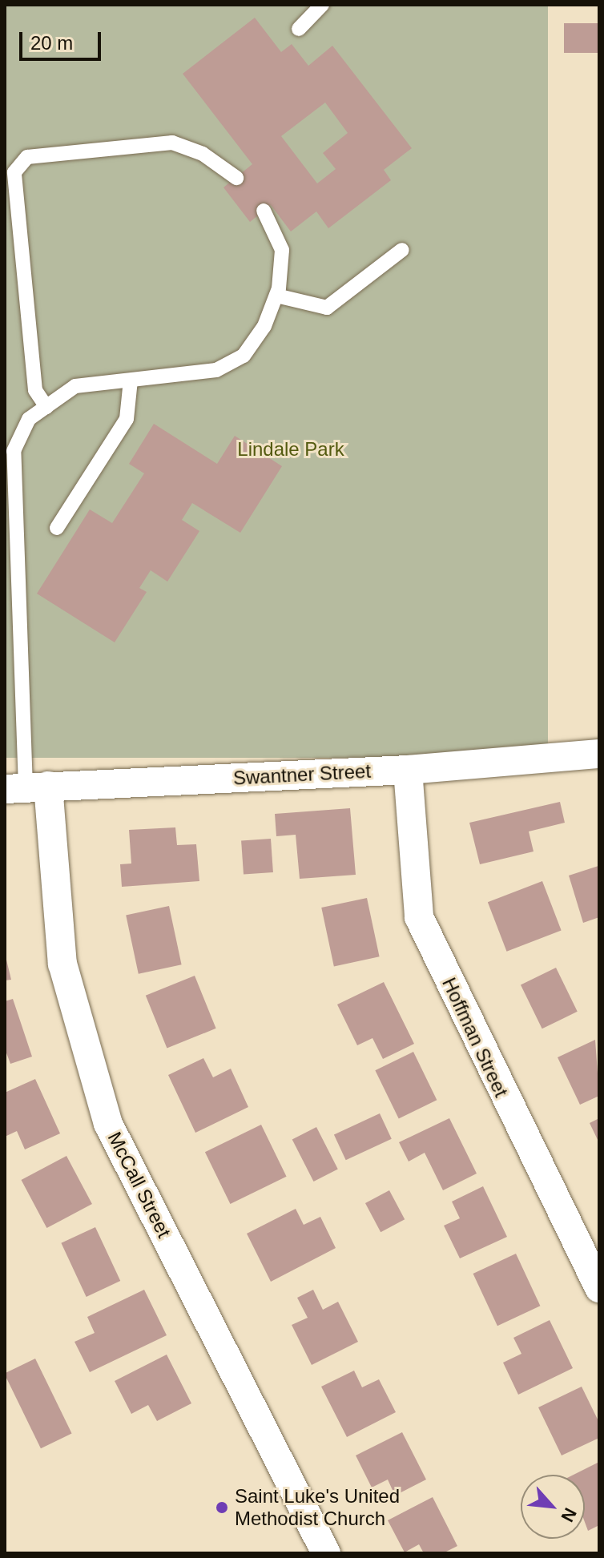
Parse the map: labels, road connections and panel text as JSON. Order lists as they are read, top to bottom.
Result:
{
  "streets": {
    "street": ["Swantner Street", "Hoffman Street", "McCall Street"]
  },
  "crossings": [
    ["Swantner Street", "Hoffman Street"],
    ["Swantner Street", "McCall Street"]
  ],
  "parks": ["Lindale Park"],
  "places": ["Saint Luke's United Methodist Church"],
  "scale_bar": "20 m",
  "north": "bottom right"
}
